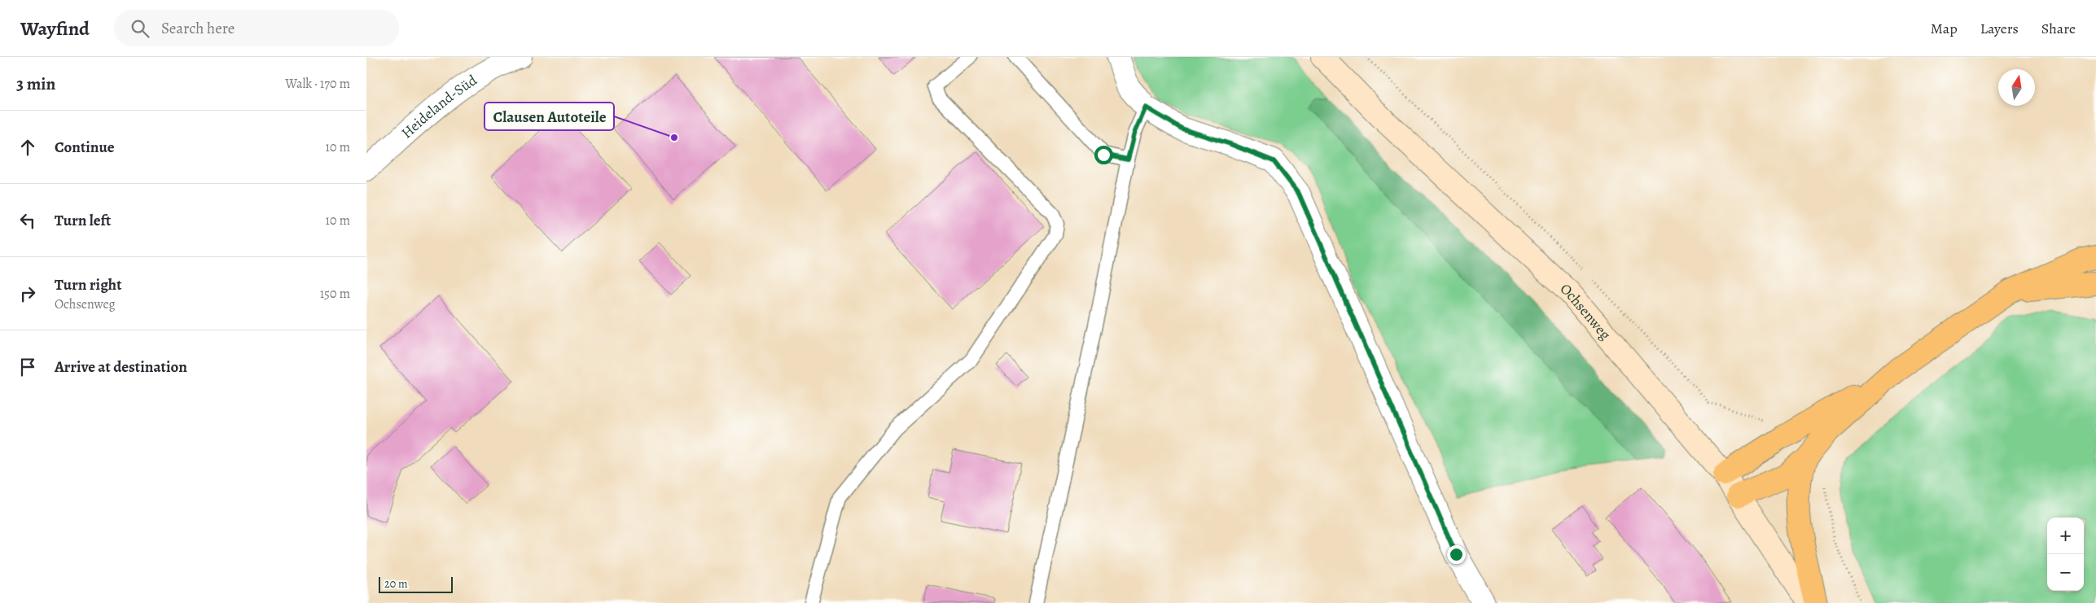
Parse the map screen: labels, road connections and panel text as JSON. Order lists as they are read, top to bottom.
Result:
{
  "streets": {
    "main road": ["Ochsenweg"],
    "street": ["Heideland-Süd"]
  },
  "places": ["Clausen Autoteile"],
  "scale_bar": "20 m",
  "north": "top",
  "page": {
    "header": "Wayfind",
    "search": "Search here",
    "nav": ["Map", "Layers", "Share"],
    "heading": ["3 min", "Walk · 170 m"],
    "list": [
      ["Continue", "10 m"],
      ["Turn left", "10 m"],
      ["Turn right", "Ochsenweg", "150 m"],
      "Arrive at destination"
    ],
    "map_buttons": ["+", "−"],
    "scale": "20 m"
  }
}
